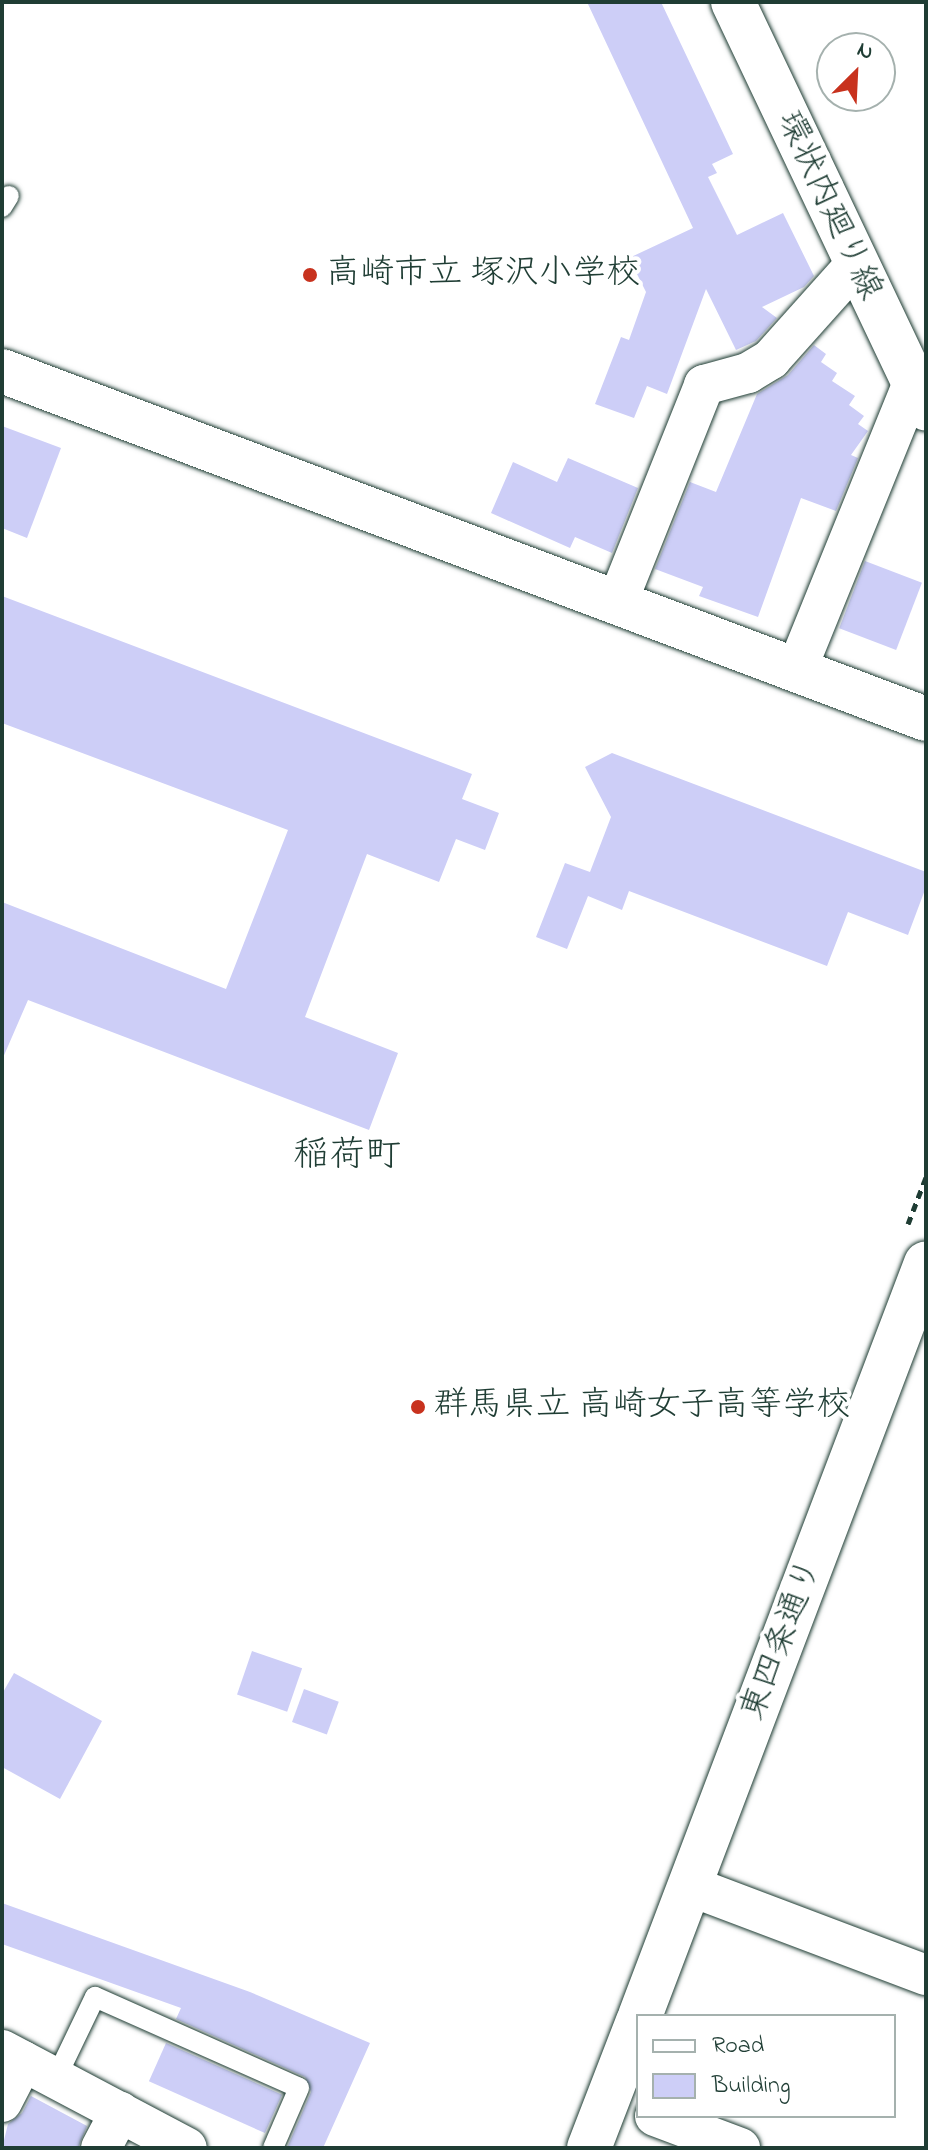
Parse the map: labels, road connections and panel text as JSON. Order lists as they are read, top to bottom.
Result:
{
  "streets": {
    "street": ["環状内廻り線", "東四条通り"]
  },
  "districts": ["稲荷町"],
  "places": ["高崎市立 塚沢小学校", "群馬県立 高崎女子高等学校"],
  "legend": ["Road", "Building"],
  "north": "top right"
}
